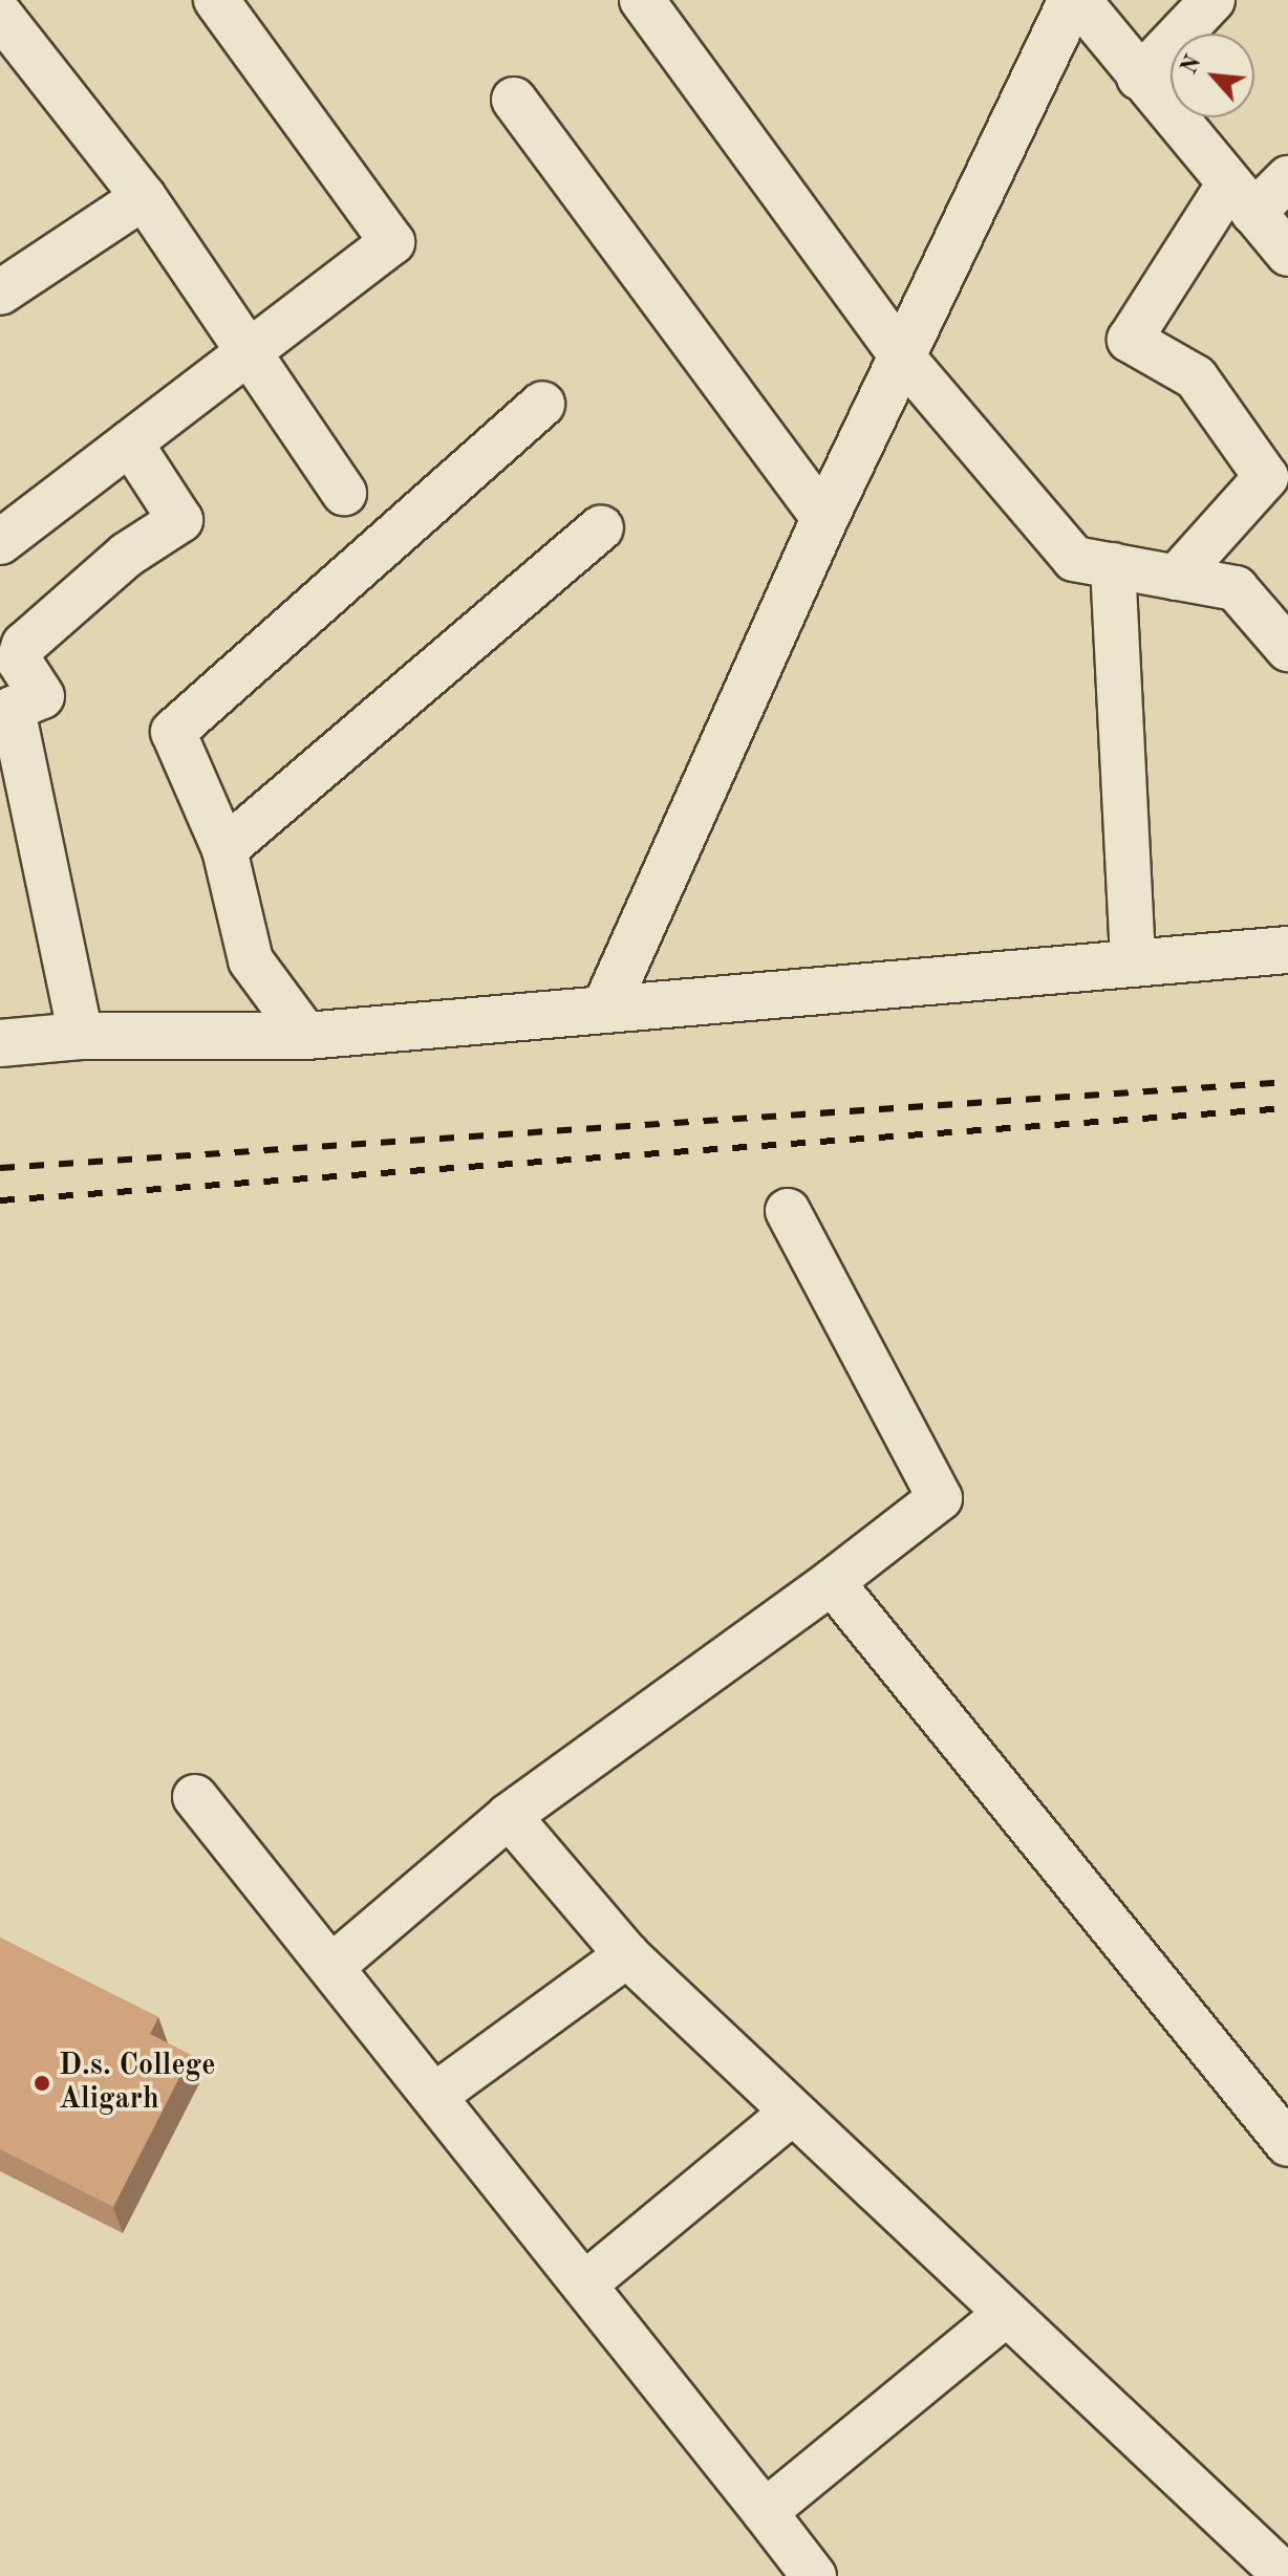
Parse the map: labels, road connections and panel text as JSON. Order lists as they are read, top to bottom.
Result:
{
  "places": ["D.s. College Aligarh"],
  "north": "top left"
}
